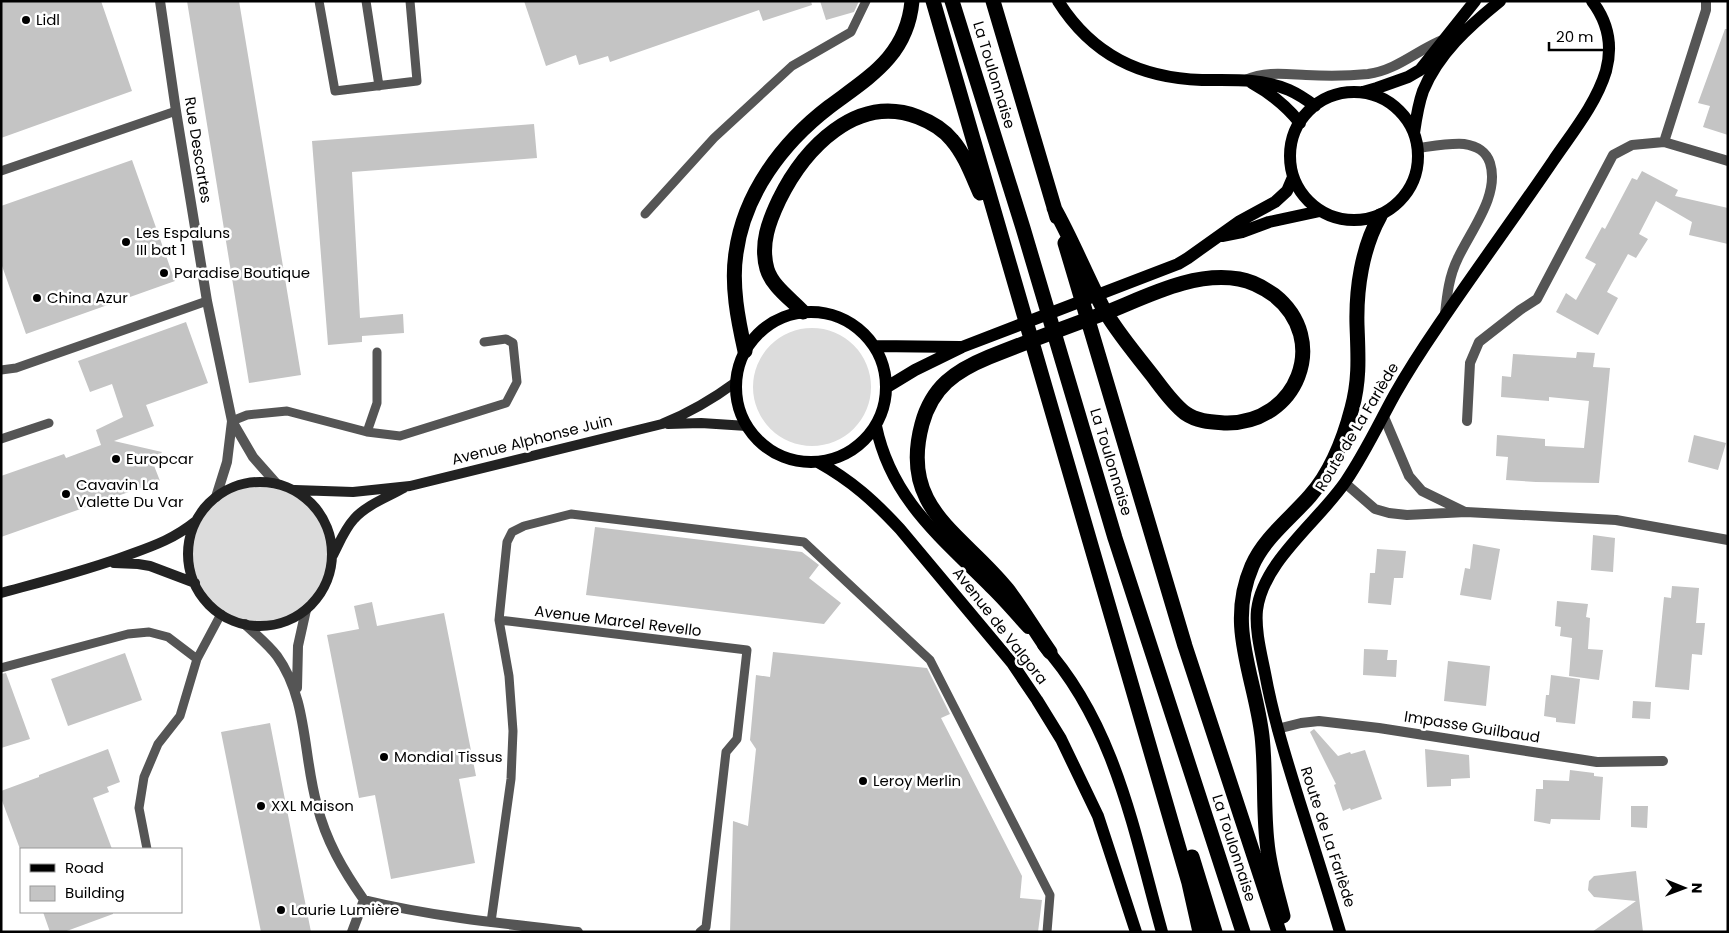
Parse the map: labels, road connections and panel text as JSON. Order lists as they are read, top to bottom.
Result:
{
  "streets": {
    "highway": ["La Toulonnaise"],
    "main road": ["Route de La Farlède", "Avenue Alphonse Juin", "Avenue de Valgora"],
    "street": ["Rue Descartes", "Impasse Guilbaud"],
    "lane": ["Avenue Marcel Revello"]
  },
  "crossings": [
    ["Route de La Farlède", "Impasse Guilbaud"],
    ["Avenue Alphonse Juin", "Avenue de Valgora"]
  ],
  "places": [
    "Lidl",
    "Les Espaluns III bat 1",
    "Paradise Boutique",
    "China Azur",
    "Europcar",
    "Cavavin La Valette Du Var",
    "Mondial Tissus",
    "Leroy Merlin",
    "XXL Maison",
    "Laurie Lumière"
  ],
  "legend": ["Road", "Building"],
  "scale_bar": "20 m",
  "north": "right"
}
